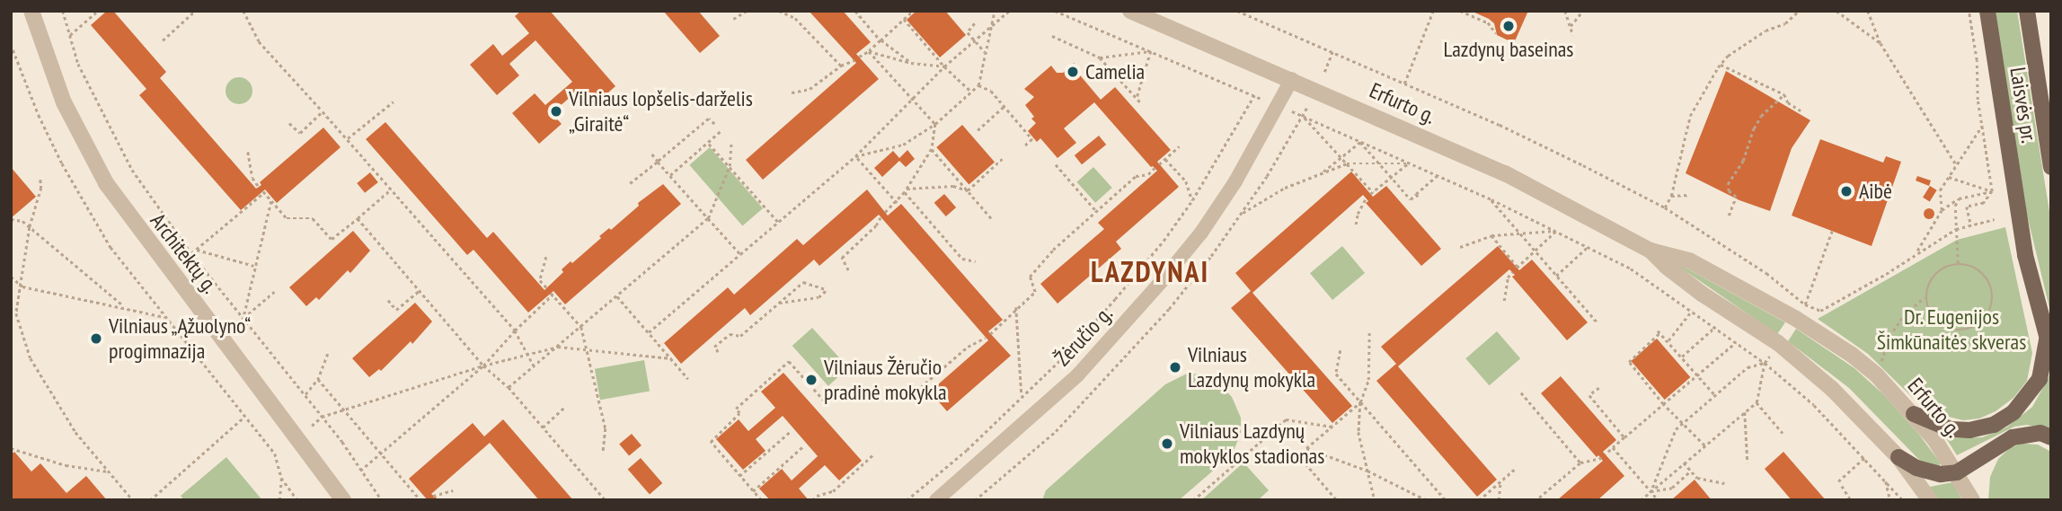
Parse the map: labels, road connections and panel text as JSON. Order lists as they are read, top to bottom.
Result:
{
  "streets": {
    "main road": ["Laisvės pr."],
    "street": ["Erfurto g.", "Architektų g.", "Žėručio g."]
  },
  "crossings": [
    ["Erfurto g.", "Žėručio g."]
  ],
  "districts": ["LAZDYNAI"],
  "parks": ["Dr. Eugenijos Šimkūnaitės skveras"],
  "places": [
    "Lazdynų baseinas",
    "Camelia",
    "Vilniaus lopšelis-darželis „Giraitė“",
    "Aibė",
    "Vilniaus „Ąžuolyno“ progimnazija",
    "Vilniaus Lazdynų mokykla",
    "Vilniaus Žėručio pradinė mokykla",
    "Vilniaus Lazdynų mokyklos stadionas"
  ]
}
